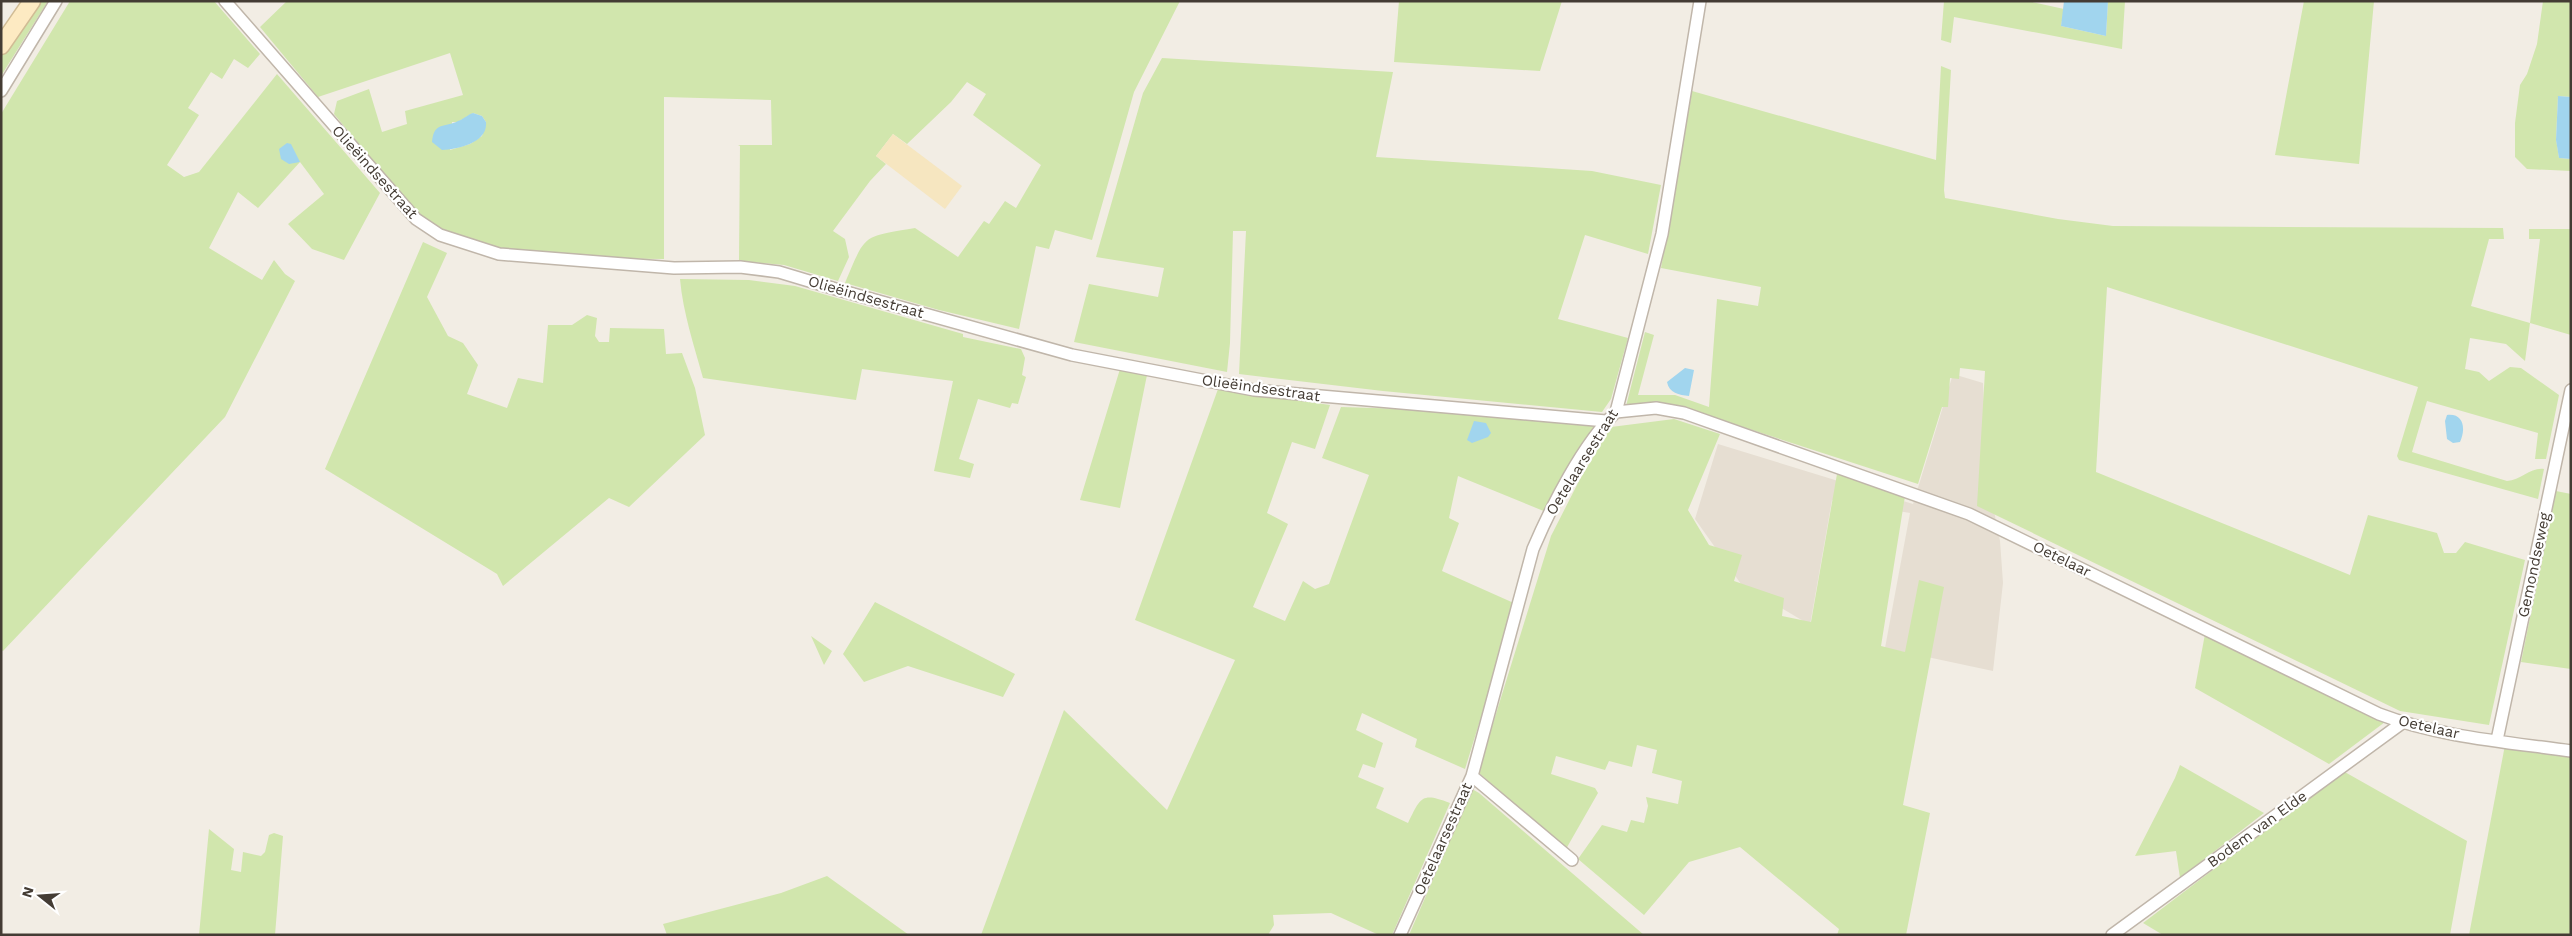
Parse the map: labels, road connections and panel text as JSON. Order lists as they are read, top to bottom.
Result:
{
  "streets": {
    "street": [
      "Olieëindsestraat",
      "Oetelaarsestraat",
      "Oetelaar",
      "Gemondseweg",
      "Bodem van Elde"
    ]
  },
  "crossings": [
    ["Olieëindsestraat", "Oetelaarsestraat"],
    ["Oetelaarsestraat", "Oetelaar"],
    ["Oetelaar", "Gemondseweg"],
    ["Oetelaar", "Bodem van Elde"]
  ],
  "north": "left"
}
